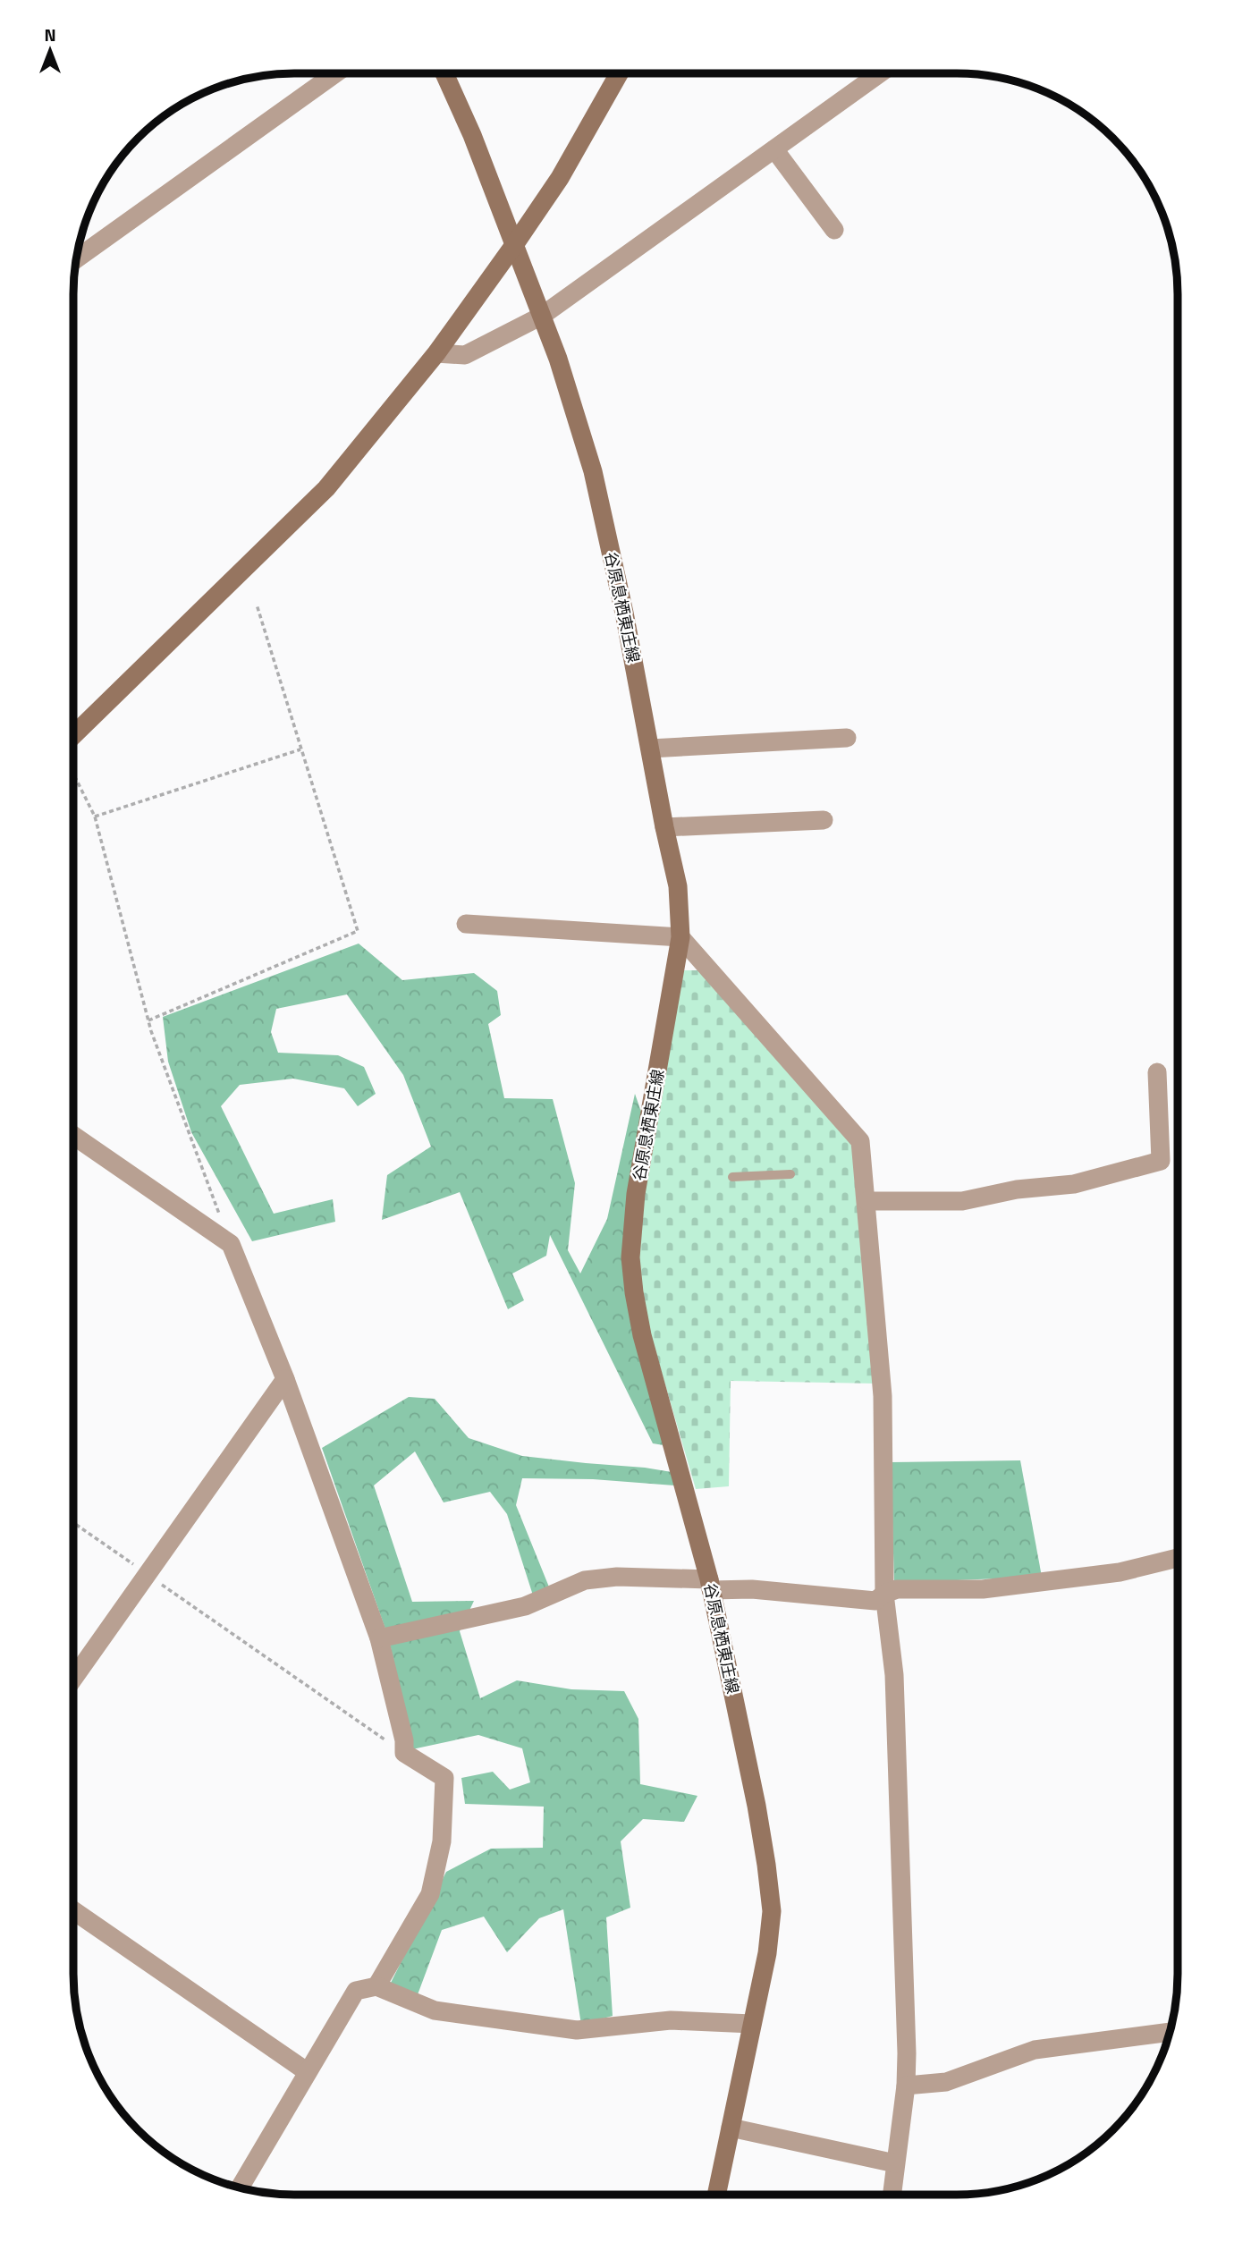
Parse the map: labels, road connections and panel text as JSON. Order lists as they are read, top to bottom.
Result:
{
  "streets": {
    "main road": ["谷原息栖東庄線"]
  },
  "north": "top"
}
